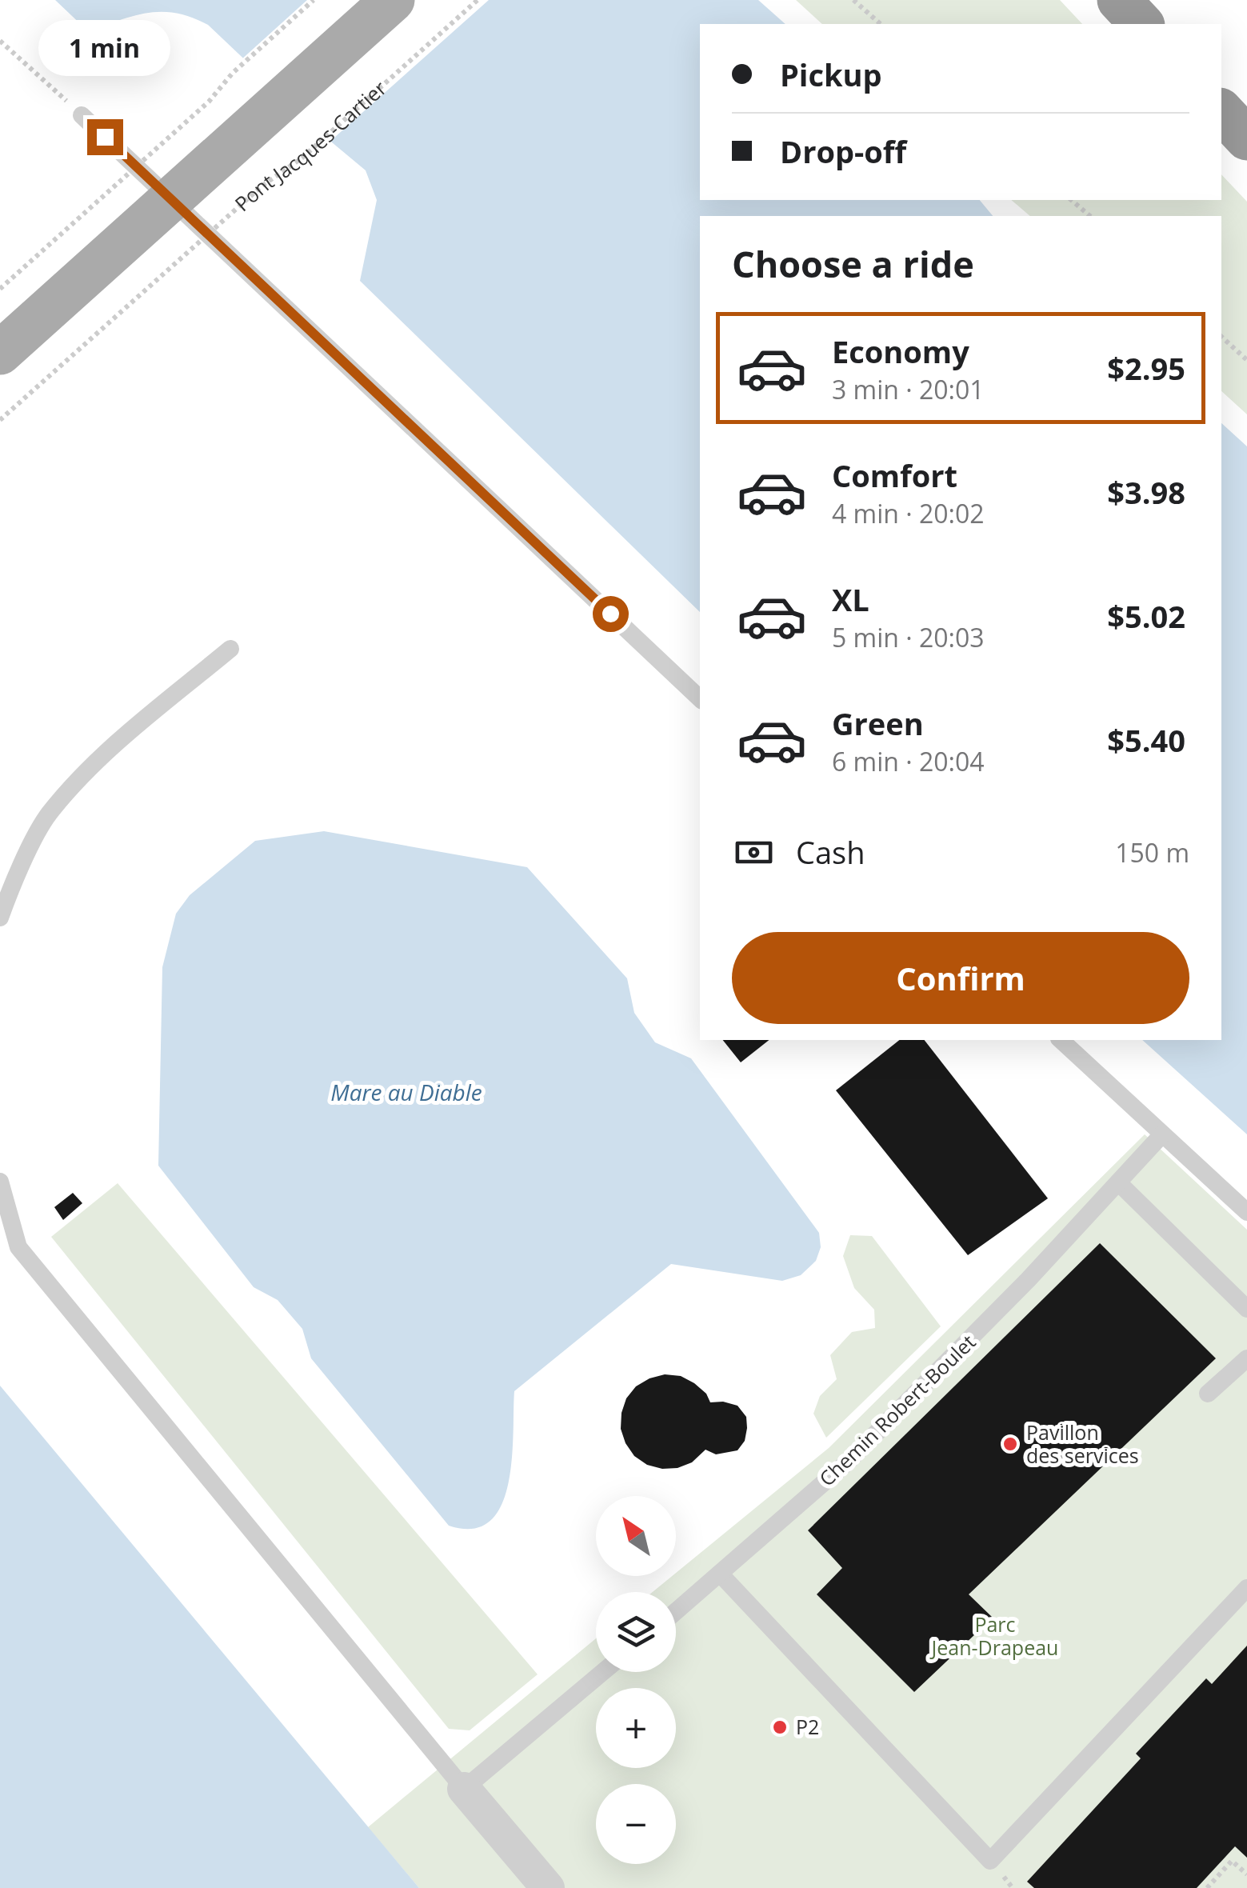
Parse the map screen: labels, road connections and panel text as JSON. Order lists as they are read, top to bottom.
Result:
{
  "streets": {
    "lane": ["Chemin Robert-Boulet"],
    "path": ["Pont Jacques-Cartier"]
  },
  "water": ["Mare au Diable"],
  "parks": ["Parc Jean-Drapeau"],
  "places": ["Pavillon des services", "P2"],
  "north": "top left",
  "page": {
    "bubble": "1 min",
    "banner": ["Pickup", "Drop-off"],
    "heading": "Choose a ride",
    "list": [
      {
        "name": "Economy",
        "note": "3 min · 20:01",
        "value": "$2.95"
      },
      {
        "name": "Comfort",
        "note": "4 min · 20:02",
        "value": "$3.98"
      },
      {
        "name": "XL",
        "note": "5 min · 20:03",
        "value": "$5.02"
      },
      {
        "name": "Green",
        "note": "6 min · 20:04",
        "value": "$5.40"
      }
    ],
    "pay": ["Cash", "150 m"],
    "buttons": "Confirm",
    "map_buttons": ["+", "−"]
  }
}
